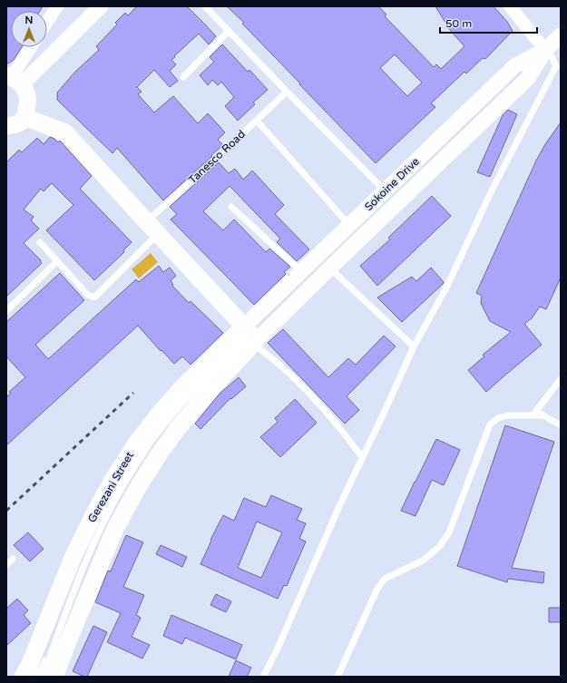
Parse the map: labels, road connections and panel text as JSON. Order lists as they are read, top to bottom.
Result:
{
  "streets": {
    "main road": ["Gerezani Street"],
    "street": ["Sokoine Drive"],
    "lane": ["Tanesco Road"]
  },
  "crossings": [
    ["Sokoine Drive", "Gerezani Street"]
  ],
  "scale_bar": "50 m",
  "north": "top"
}
